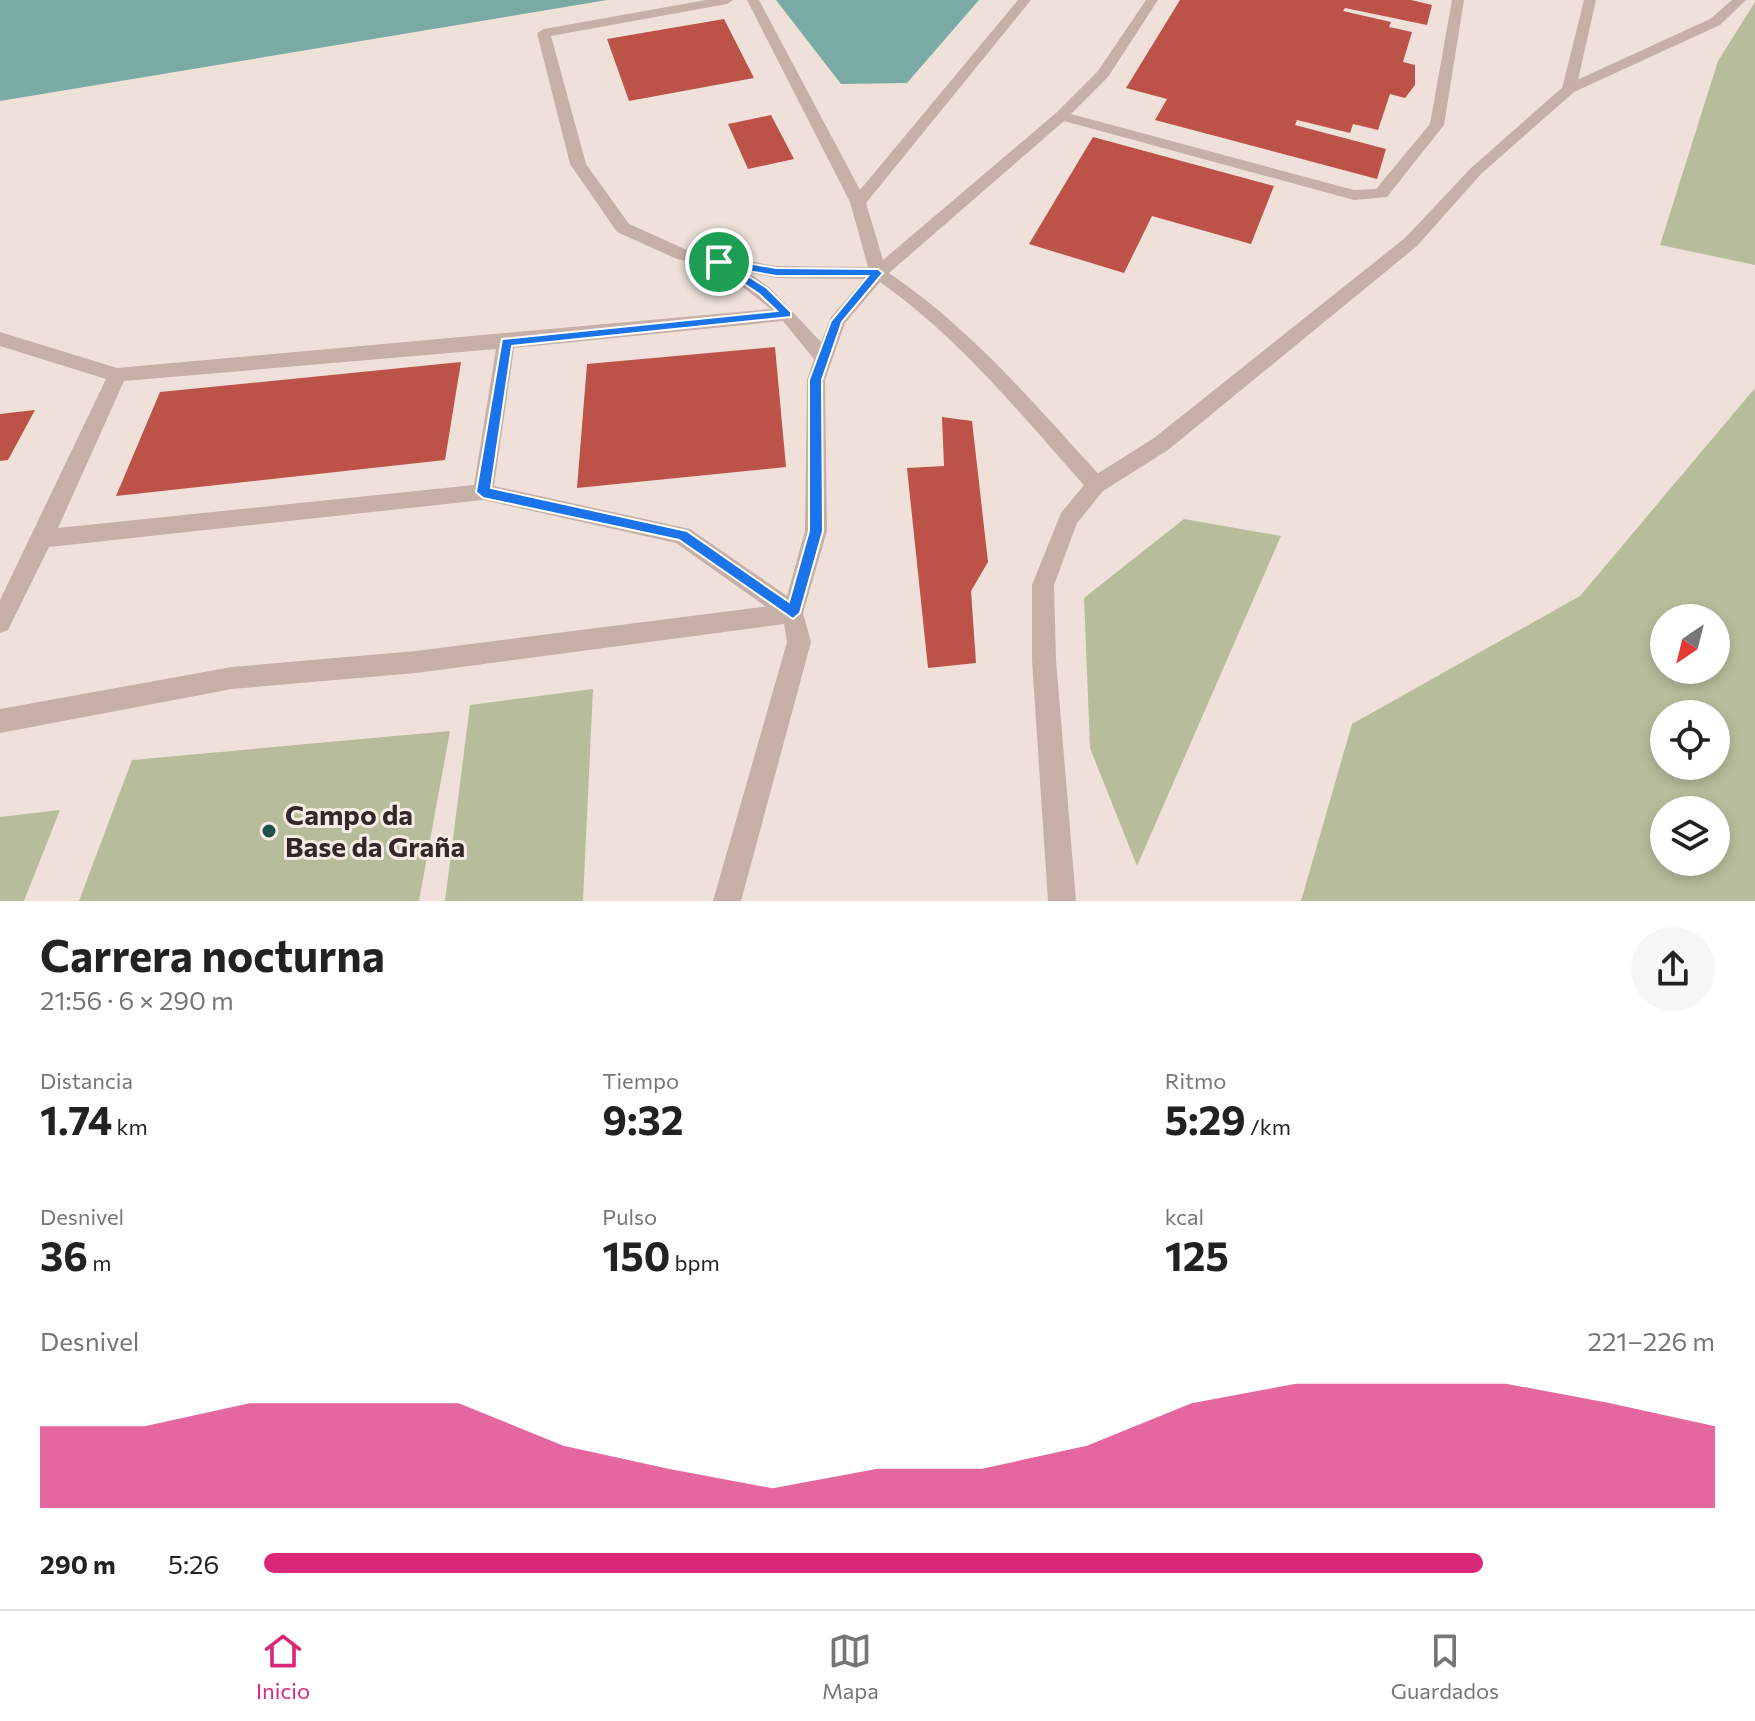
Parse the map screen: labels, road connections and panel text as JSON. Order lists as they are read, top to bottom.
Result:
{
  "places": ["Campo da Base da Graña"],
  "north": "bottom left",
  "page": {
    "heading": ["Carrera nocturna", "21:56 · 6 × 290 m"],
    "stats": [
      ["Distancia", "1.74 km"],
      ["Tiempo", "9:32"],
      ["Ritmo", "5:29 /km"],
      ["Desnivel", "36 m"],
      ["Pulso", "150 bpm"],
      ["kcal", "125"]
    ],
    "chart": ["Desnivel", "221–226 m"],
    "list": [
      {
        "name": "290 m",
        "note": "5:26"
      }
    ],
    "tabs": ["Inicio", "Mapa", "Guardados"]
  }
}
